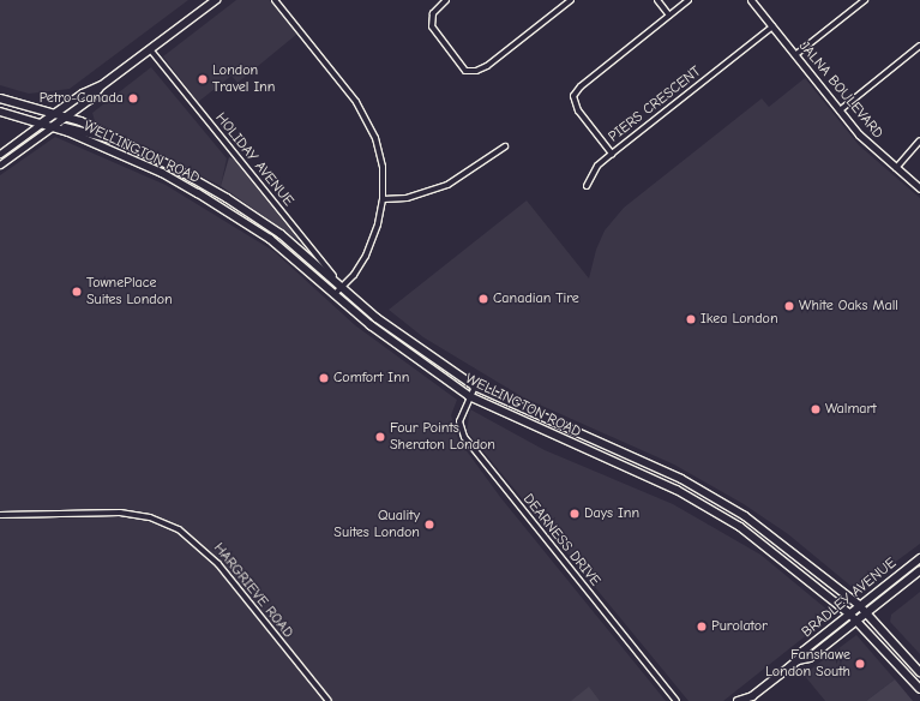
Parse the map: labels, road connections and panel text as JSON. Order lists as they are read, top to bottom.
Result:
{
  "streets": {
    "main road": ["WELLINGTON ROAD", "BRADLEY AVENUE"],
    "street": [
      "JALNA BOULEVARD",
      "PIERS CRESCENT",
      "HOLIDAY AVENUE",
      "DEARNESS DRIVE",
      "HARGRIEVE ROAD"
    ]
  },
  "crossings": [
    ["JALNA BOULEVARD", "PIERS CRESCENT"],
    ["WELLINGTON ROAD", "HOLIDAY AVENUE"],
    ["WELLINGTON ROAD", "DEARNESS DRIVE"],
    ["WELLINGTON ROAD", "BRADLEY AVENUE"]
  ],
  "places": [
    "London Travel Inn",
    "Petro-Canada",
    "TownePlace Suites London",
    "Canadian Tire",
    "White Oaks Mall",
    "Ikea London",
    "Comfort Inn",
    "Walmart",
    "Four Points Sheraton London",
    "Days Inn",
    "Quality Suites London",
    "Purolator",
    "Fanshawe London South"
  ]
}
